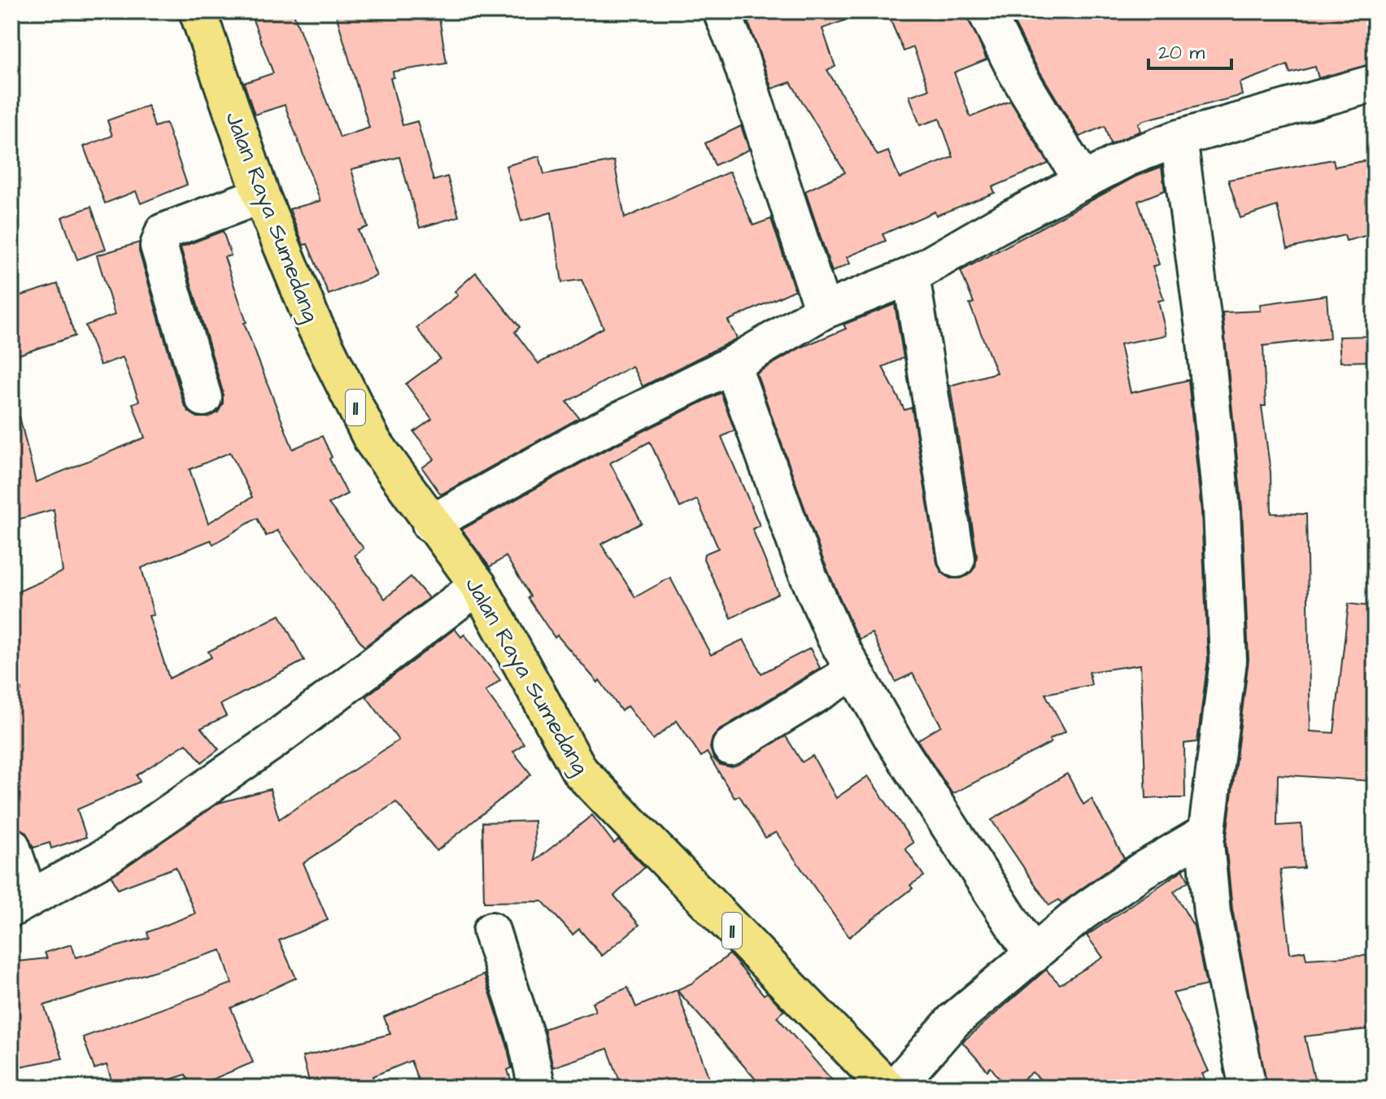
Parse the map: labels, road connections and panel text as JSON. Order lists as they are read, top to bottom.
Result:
{
  "streets": {
    "highway": ["Jalan Raya Sumedang", "11"]
  },
  "scale_bar": "20 m"
}
